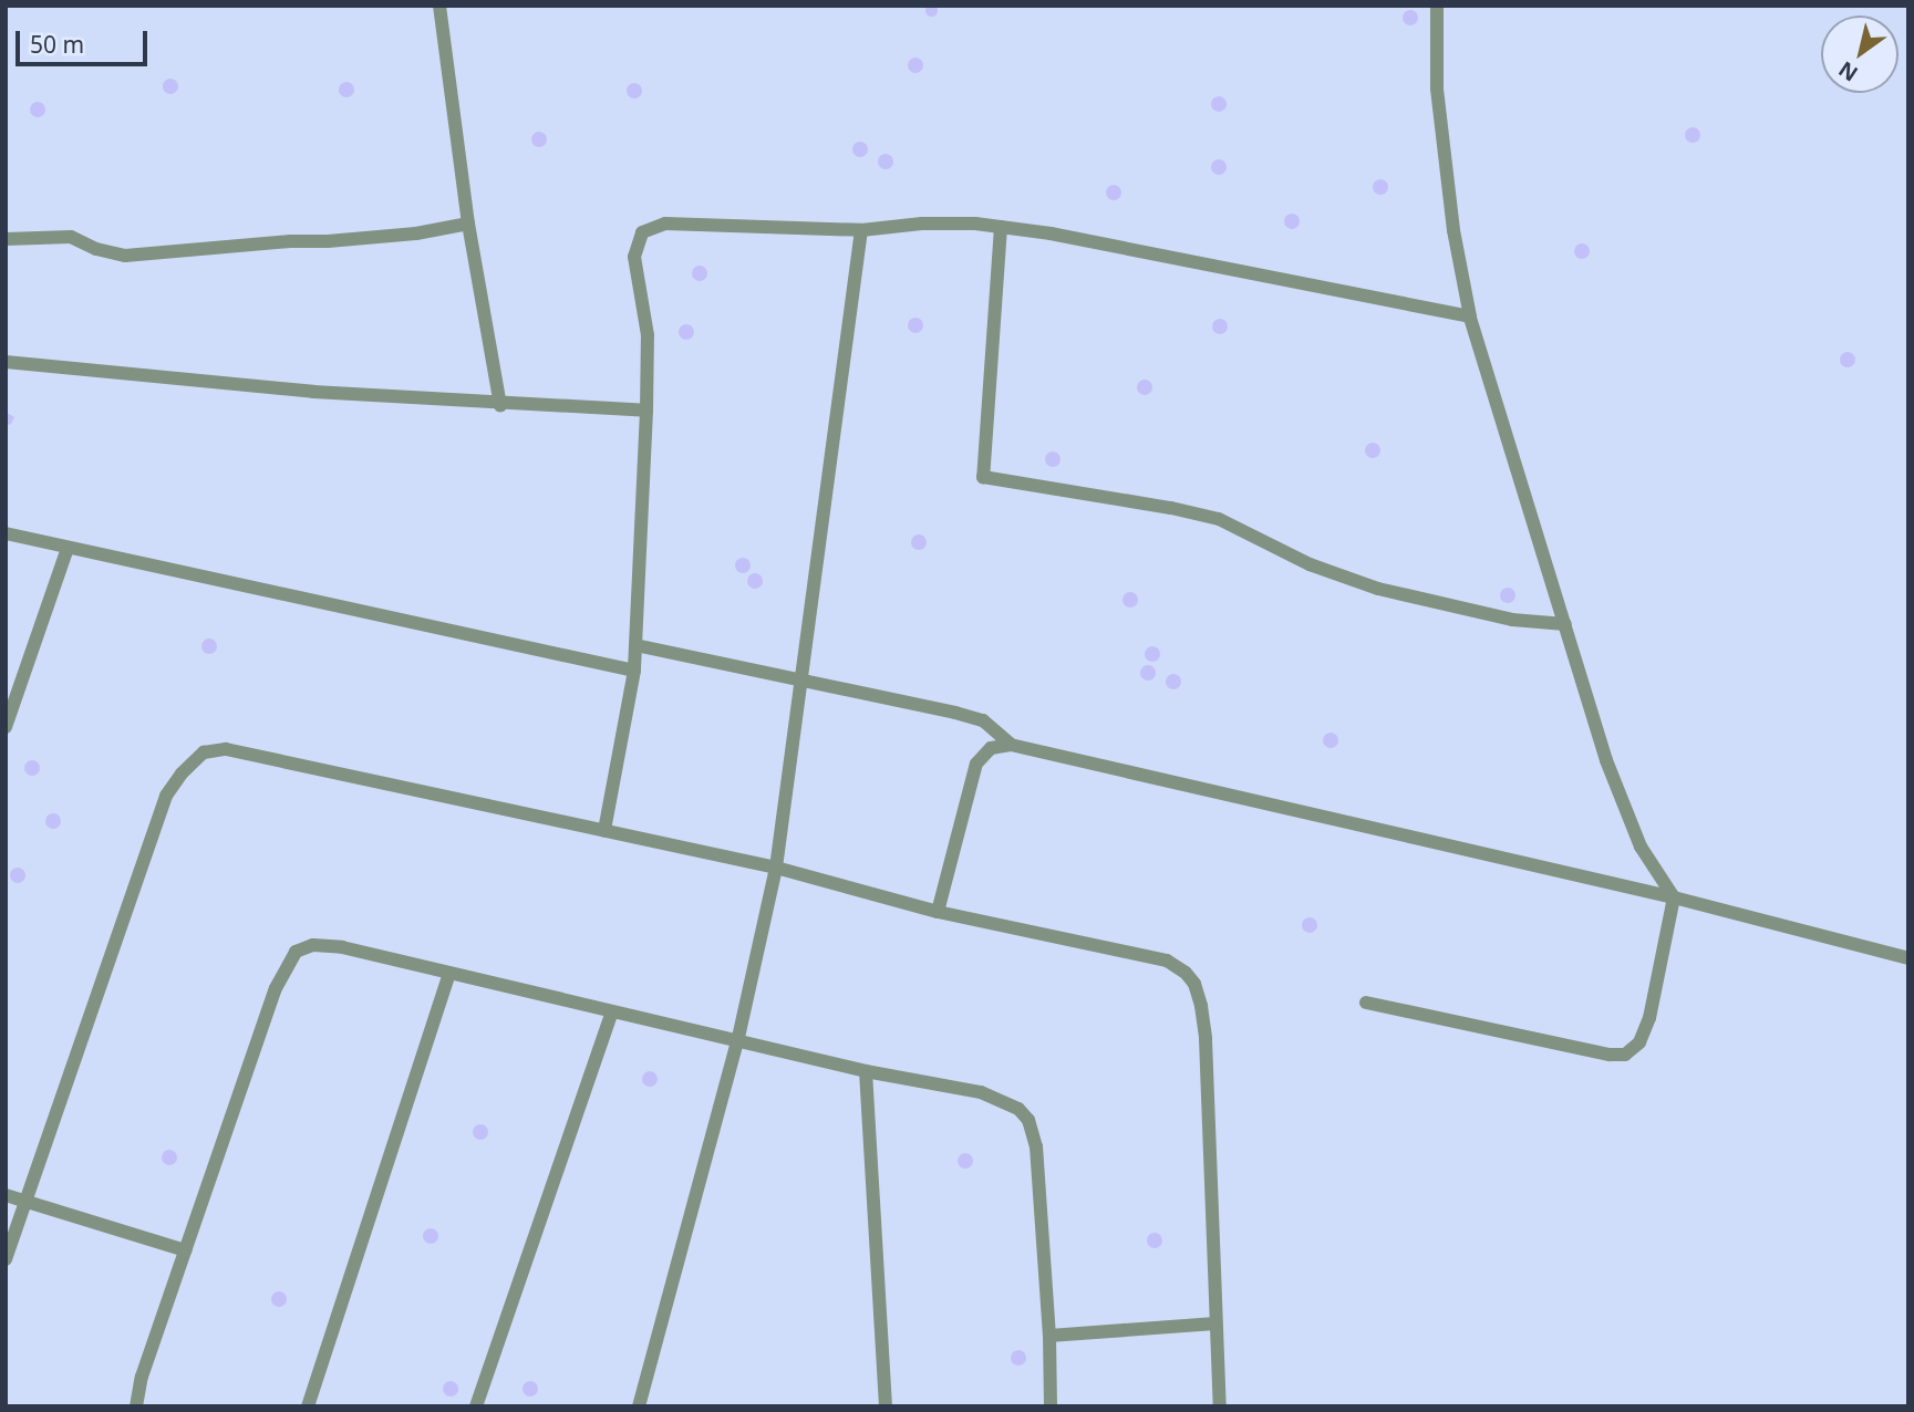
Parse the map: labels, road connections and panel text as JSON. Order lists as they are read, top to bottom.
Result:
{
  "scale_bar": "50 m",
  "north": "bottom left"
}
